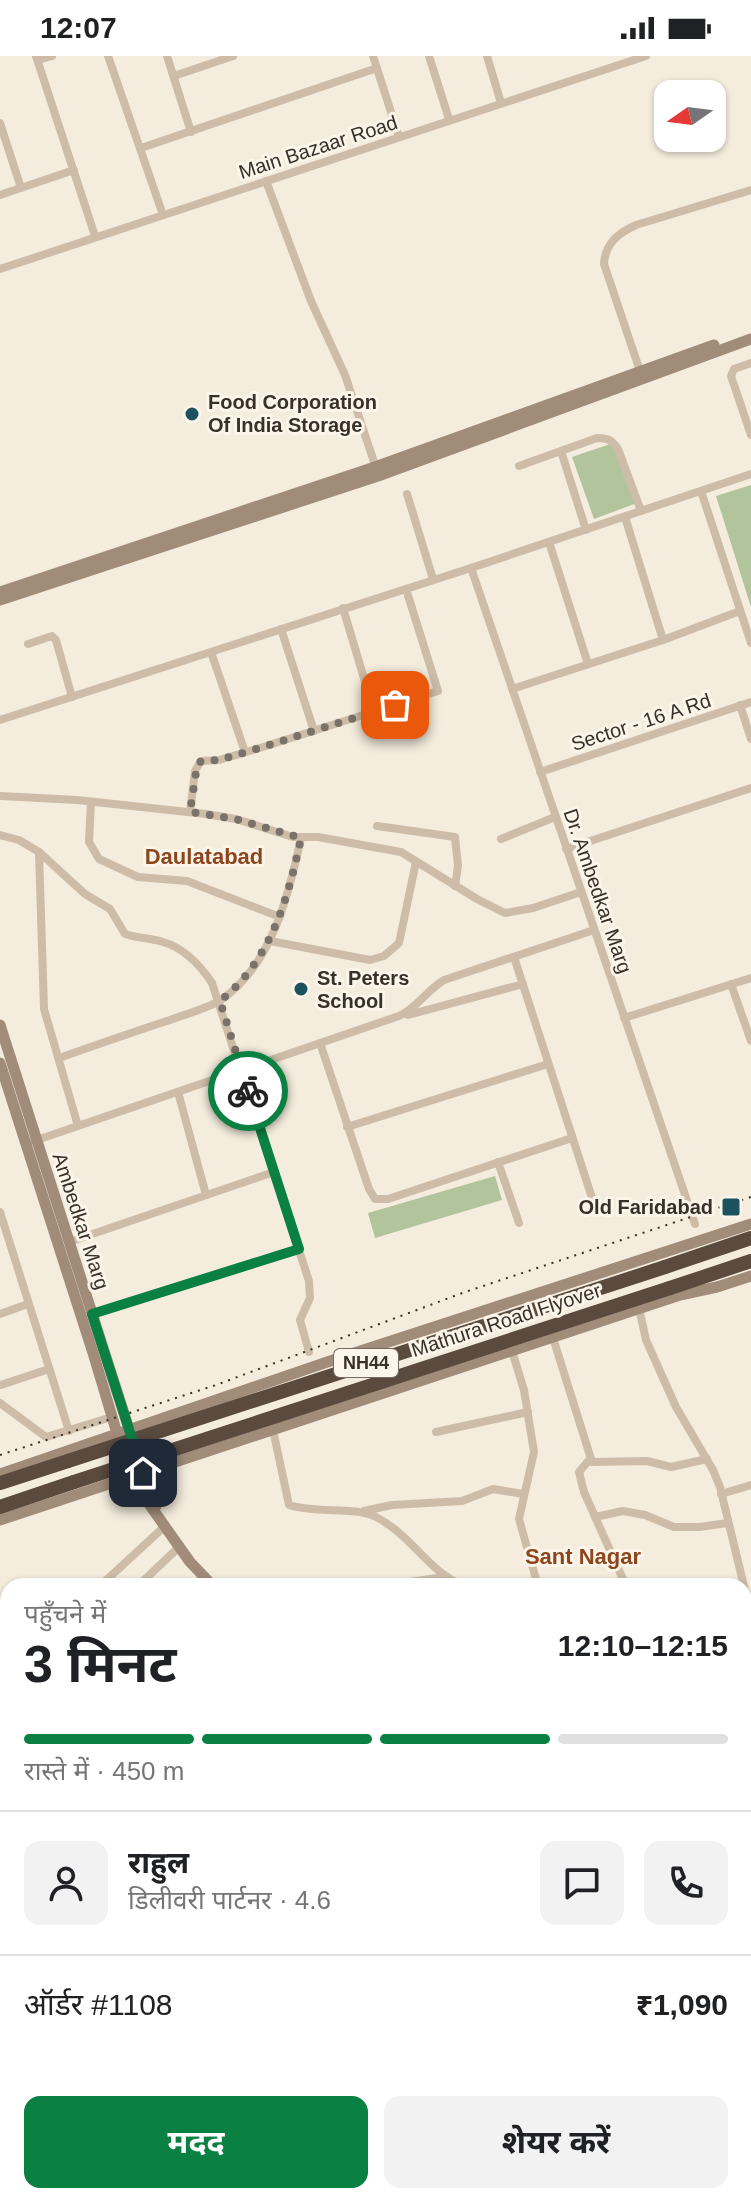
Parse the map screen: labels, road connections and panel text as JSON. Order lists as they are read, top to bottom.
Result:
{
  "streets": {
    "highway": ["Mathura Road Flyover", "NH44"],
    "street": [
      "Main Bazaar Road",
      "Sector - 16 A Rd",
      "Dr. Ambedkar Marg",
      "Ambedkar Marg"
    ]
  },
  "crossings": [
    ["Sector - 16 A Rd", "Dr. Ambedkar Marg"]
  ],
  "districts": ["Daulatabad", "Sant Nagar"],
  "places": {
    "other": ["Food Corporation Of India Storage", "St. Peters School"],
    "transit": ["Old Faridabad"]
  },
  "north": "left",
  "page": {
    "status": "12:07",
    "heading": ["3 मिनट", "पहुँचने में", "12:10–12:15"],
    "panel": [
      "राहुल",
      "डिलीवरी पार्टनर · 4.6",
      "ऑर्डर #1108",
      "₹1,090"
    ],
    "bar": "रास्ते में · 450 m",
    "buttons": ["मदद", "शेयर करें"]
  }
}
